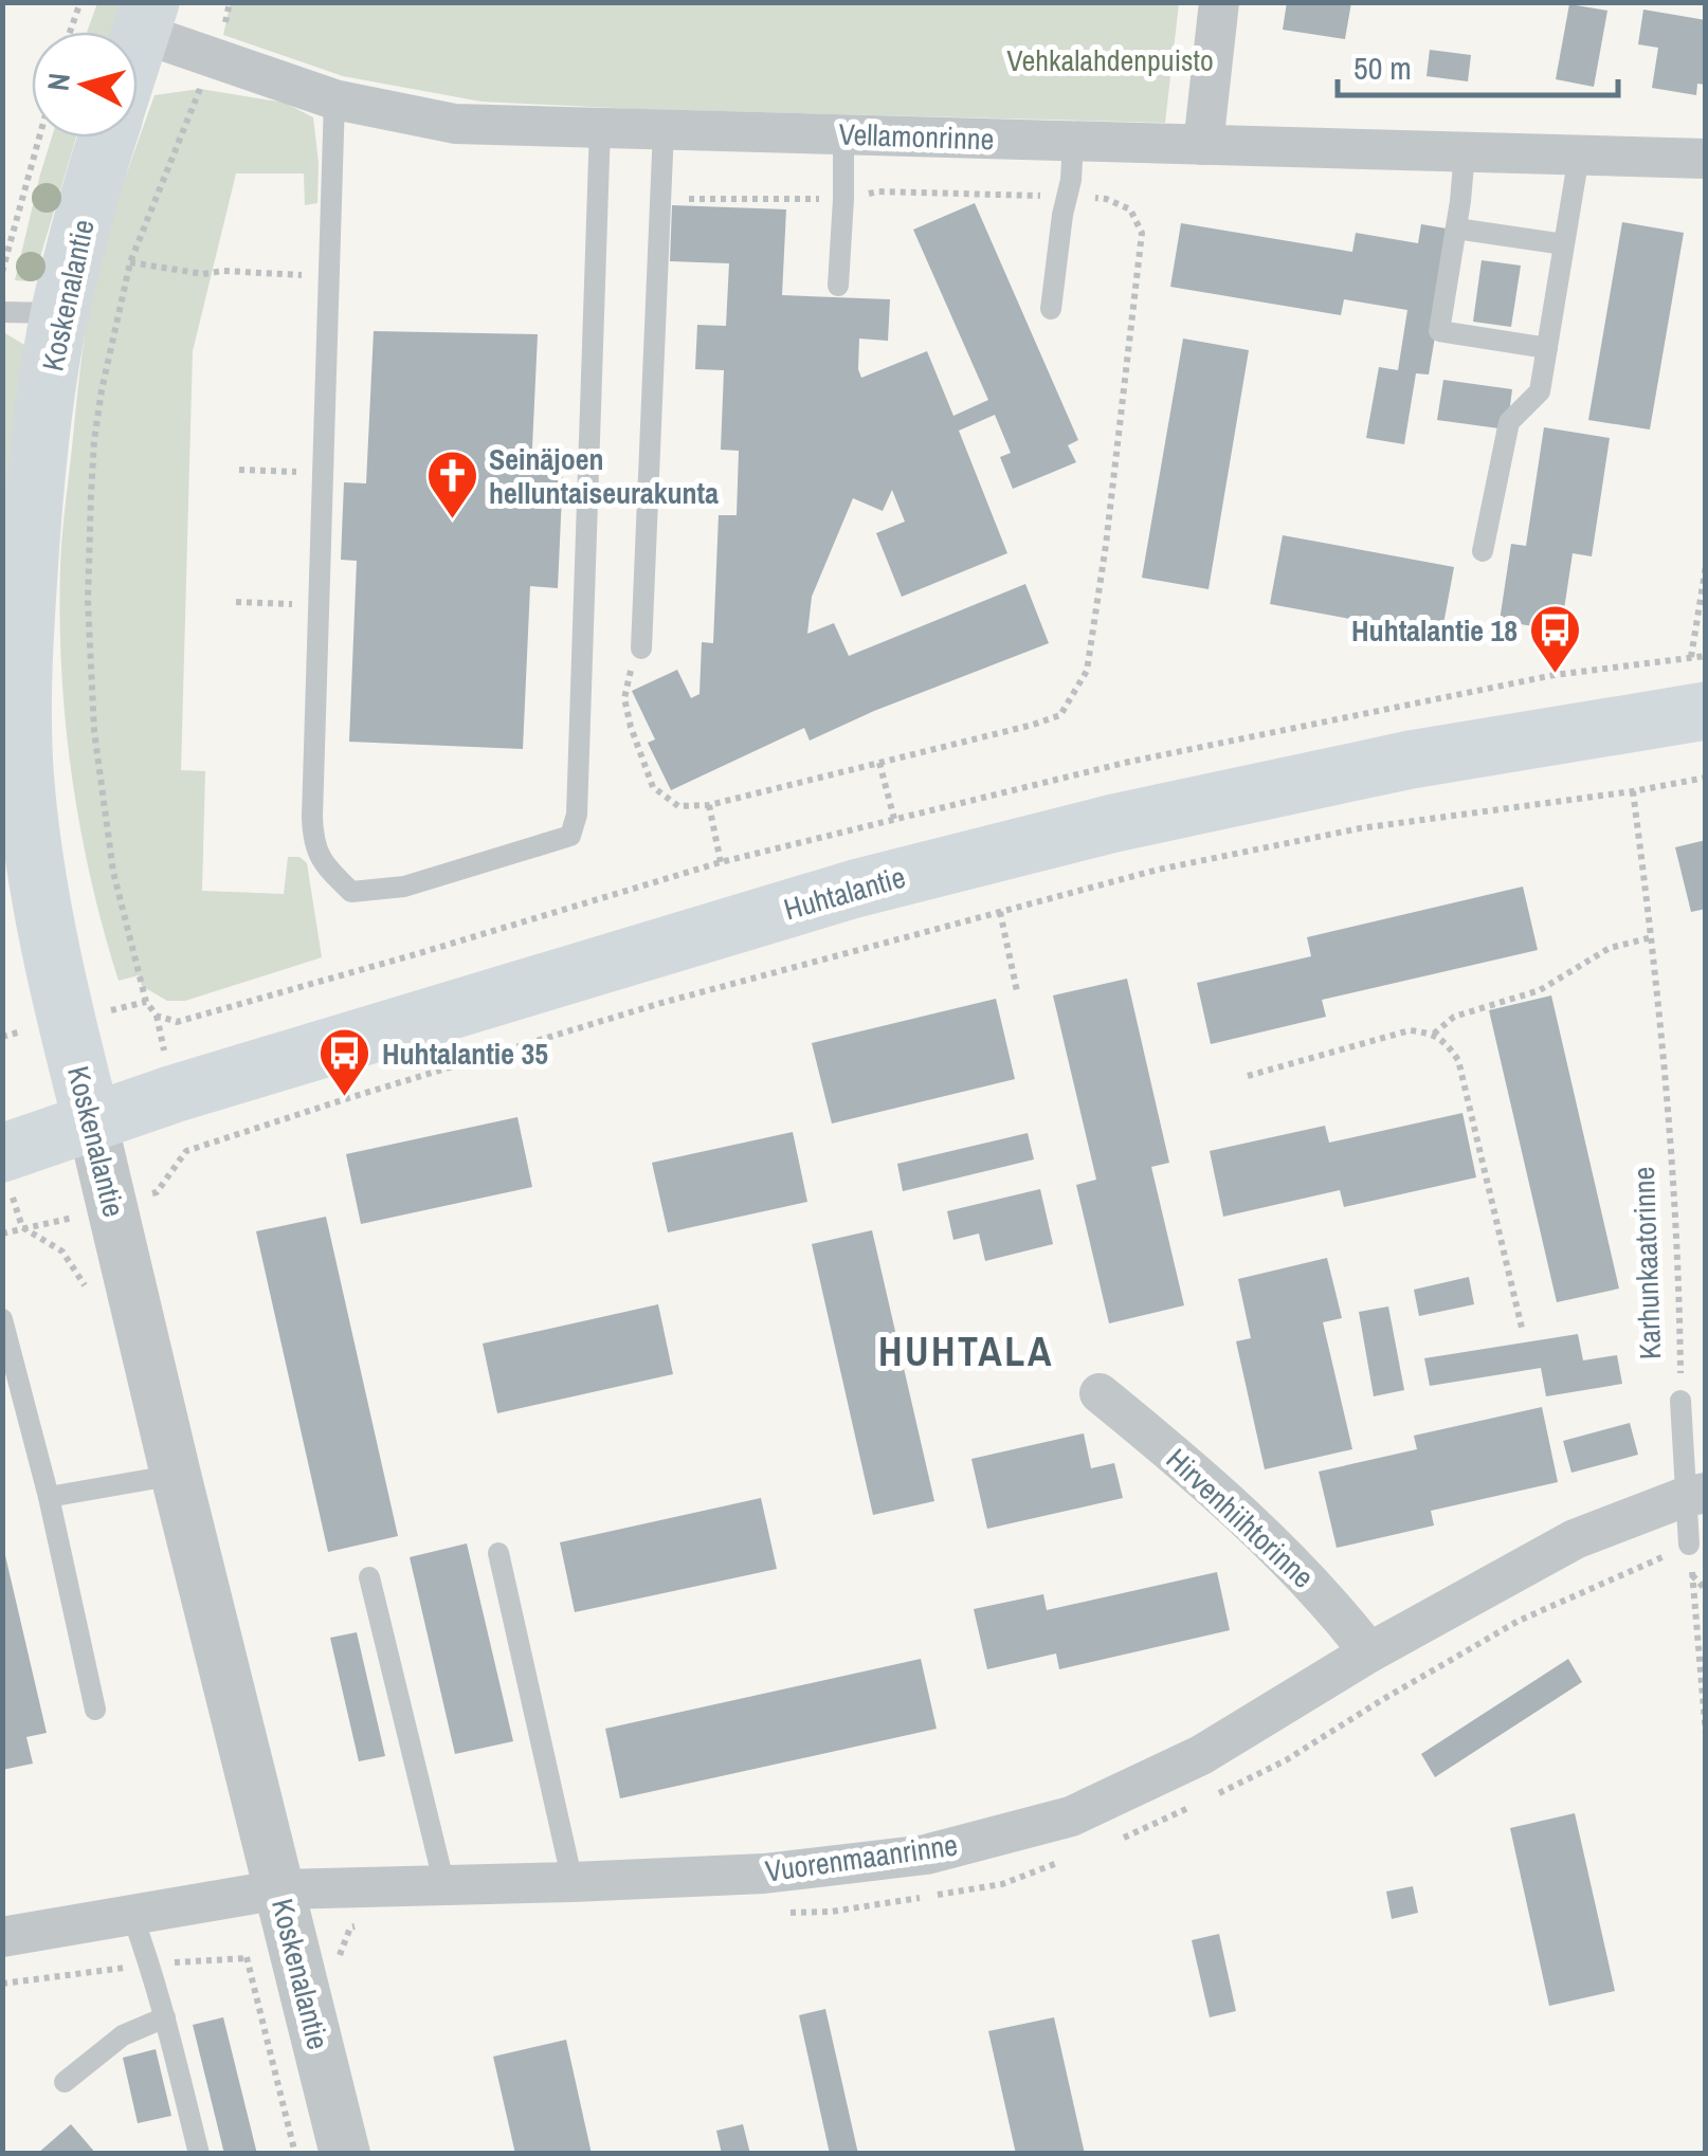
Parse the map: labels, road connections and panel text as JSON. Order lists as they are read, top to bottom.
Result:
{
  "streets": {
    "main road": ["Koskenalantie", "Huhtalantie"],
    "street": ["Vellamonrinne", "Hirvenhiihtorinne", "Vuorenmaanrinne"],
    "path": ["Karhunkaatorinne"]
  },
  "crossings": [
    ["Koskenalantie", "Huhtalantie"],
    ["Koskenalantie", "Vuorenmaanrinne"],
    ["Hirvenhiihtorinne", "Vuorenmaanrinne"]
  ],
  "districts": ["HUHTALA"],
  "parks": ["Vehkalahdenpuisto"],
  "places": {
    "church": ["Seinäjoen helluntaiseurakunta"],
    "bus stop": ["Huhtalantie 18", "Huhtalantie 35"]
  },
  "scale_bar": "50 m",
  "north": "left"
}
